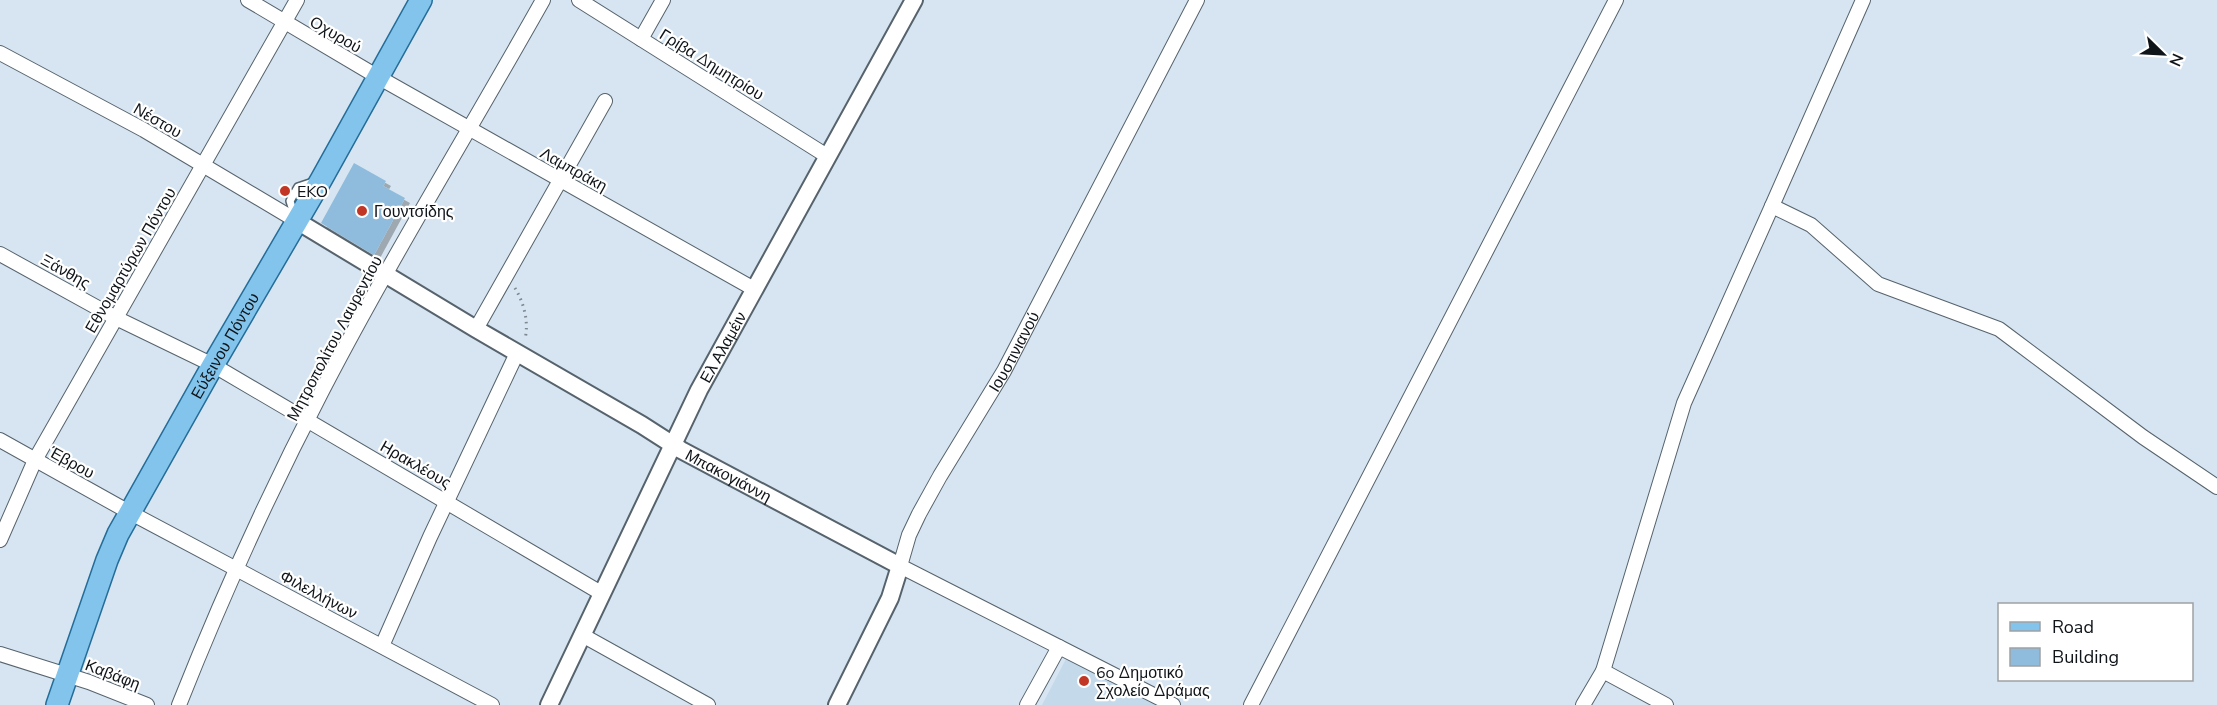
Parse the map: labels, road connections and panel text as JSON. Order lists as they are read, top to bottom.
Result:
{
  "streets": {
    "main road": ["Εύξεινου Πόντου"],
    "street": [
      "Οχυρού",
      "Γρίβα Δημητρίου",
      "Νέστου",
      "Λαμπράκη",
      "Εθνομαρτύρων Πόντου",
      "Ξάνθης",
      "Μητροπολίτου Λαυρεντίου",
      "Ελ Αλαμέιν",
      "Ιουστινιανού",
      "Έβρου",
      "Ηρακλέους",
      "Μπακογιάννη",
      "Φιλελλήνων",
      "Καβάφη"
    ]
  },
  "crossings": [
    ["Οχυρού", "Λαμπράκη"],
    ["Οχυρού", "Εθνομαρτύρων Πόντου"],
    ["Οχυρού", "Εύξεινου Πόντου"],
    ["Γρίβα Δημητρίου", "Ελ Αλαμέιν"],
    ["Νέστου", "Εθνομαρτύρων Πόντου"],
    ["Νέστου", "Εύξεινου Πόντου"],
    ["Νέστου", "Μπακογιάννη"],
    ["Λαμπράκη", "Μητροπολίτου Λαυρεντίου"],
    ["Λαμπράκη", "Εύξεινου Πόντου"],
    ["Λαμπράκη", "Ελ Αλαμέιν"],
    ["Εθνομαρτύρων Πόντου", "Ξάνθης"],
    ["Εθνομαρτύρων Πόντου", "Έβρου"],
    ["Ξάνθης", "Εύξεινου Πόντου"],
    ["Ξάνθης", "Ηρακλέους"],
    ["Μητροπολίτου Λαυρεντίου", "Ηρακλέους"],
    ["Μητροπολίτου Λαυρεντίου", "Μπακογιάννη"],
    ["Μητροπολίτου Λαυρεντίου", "Φιλελλήνων"],
    ["Εύξεινου Πόντου", "Έβρου"],
    ["Εύξεινου Πόντου", "Ηρακλέους"],
    ["Εύξεινου Πόντου", "Μπακογιάννη"],
    ["Εύξεινου Πόντου", "Φιλελλήνων"],
    ["Εύξεινου Πόντου", "Καβάφη"],
    ["Ελ Αλαμέιν", "Ηρακλέους"],
    ["Ελ Αλαμέιν", "Μπακογιάννη"],
    ["Ιουστινιανού", "Μπακογιάννη"],
    ["Έβρου", "Φιλελλήνων"]
  ],
  "places": ["EKO", "Γουντσίδης", "6o Δημοτικό Σχολείο Δράμας"],
  "legend": ["Road", "Building"],
  "north": "bottom right"
}
